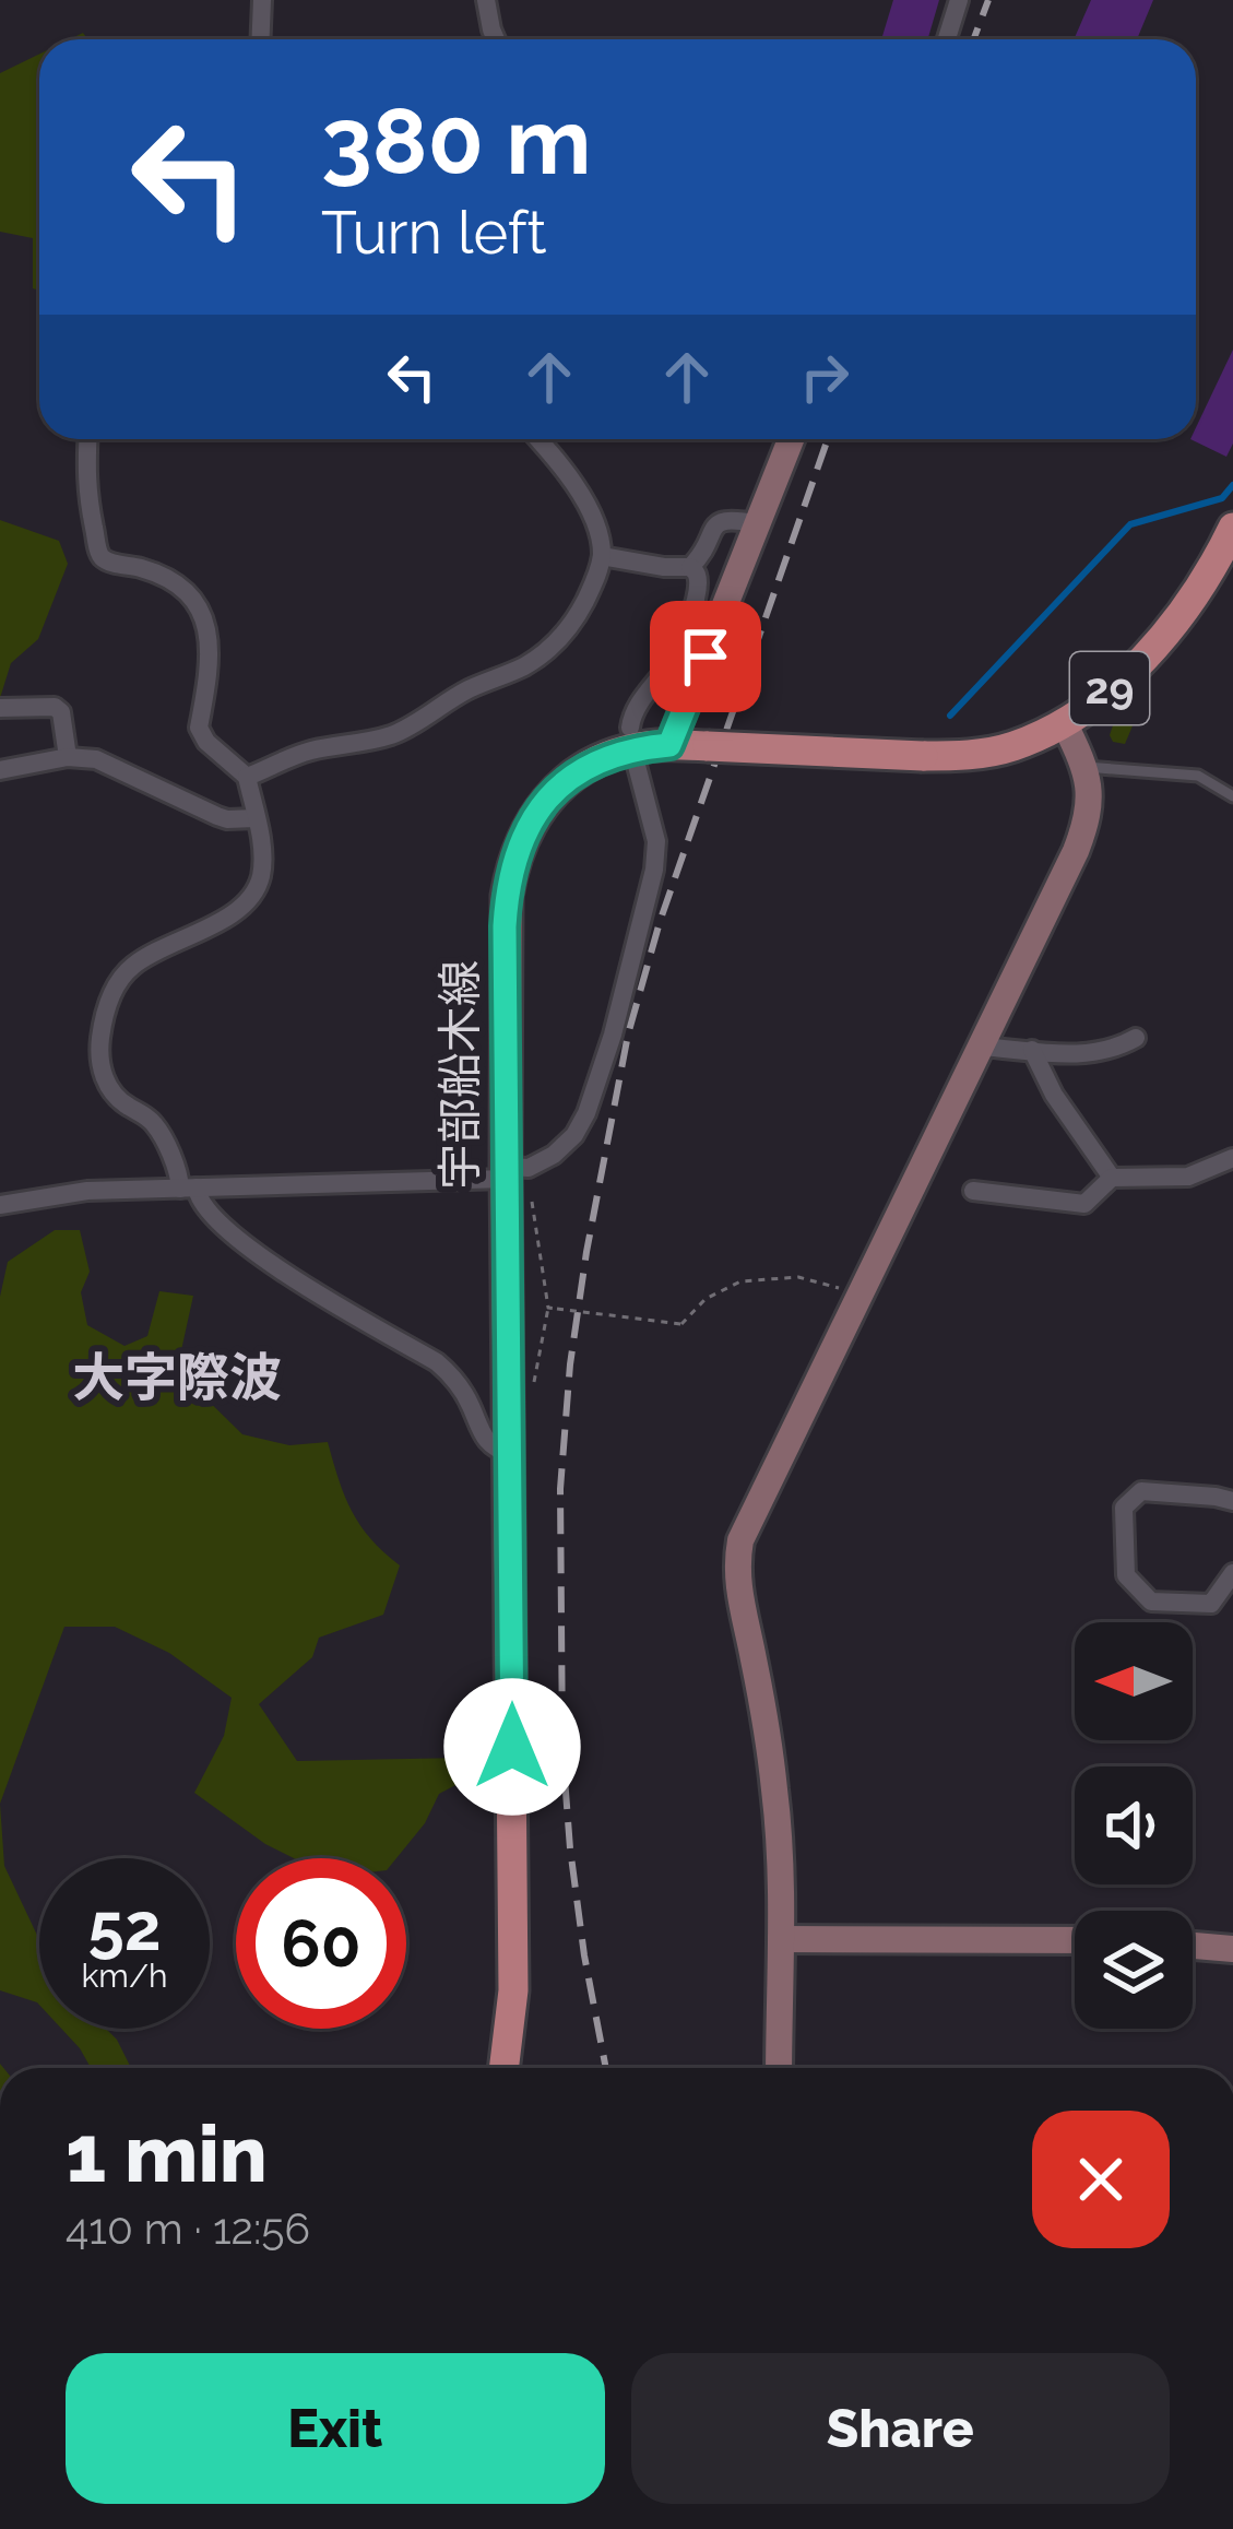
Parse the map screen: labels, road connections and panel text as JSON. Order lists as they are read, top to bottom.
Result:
{
  "streets": {
    "main road": ["29", "宇部船木線"]
  },
  "districts": ["大字際波"],
  "north": "left",
  "page": {
    "turn": ["380 m", "Turn left"],
    "speed": "52 km/h",
    "limit": "60",
    "heading": ["1 min", "410 m · 12:56"],
    "buttons": ["Exit", "Share"]
  }
}
